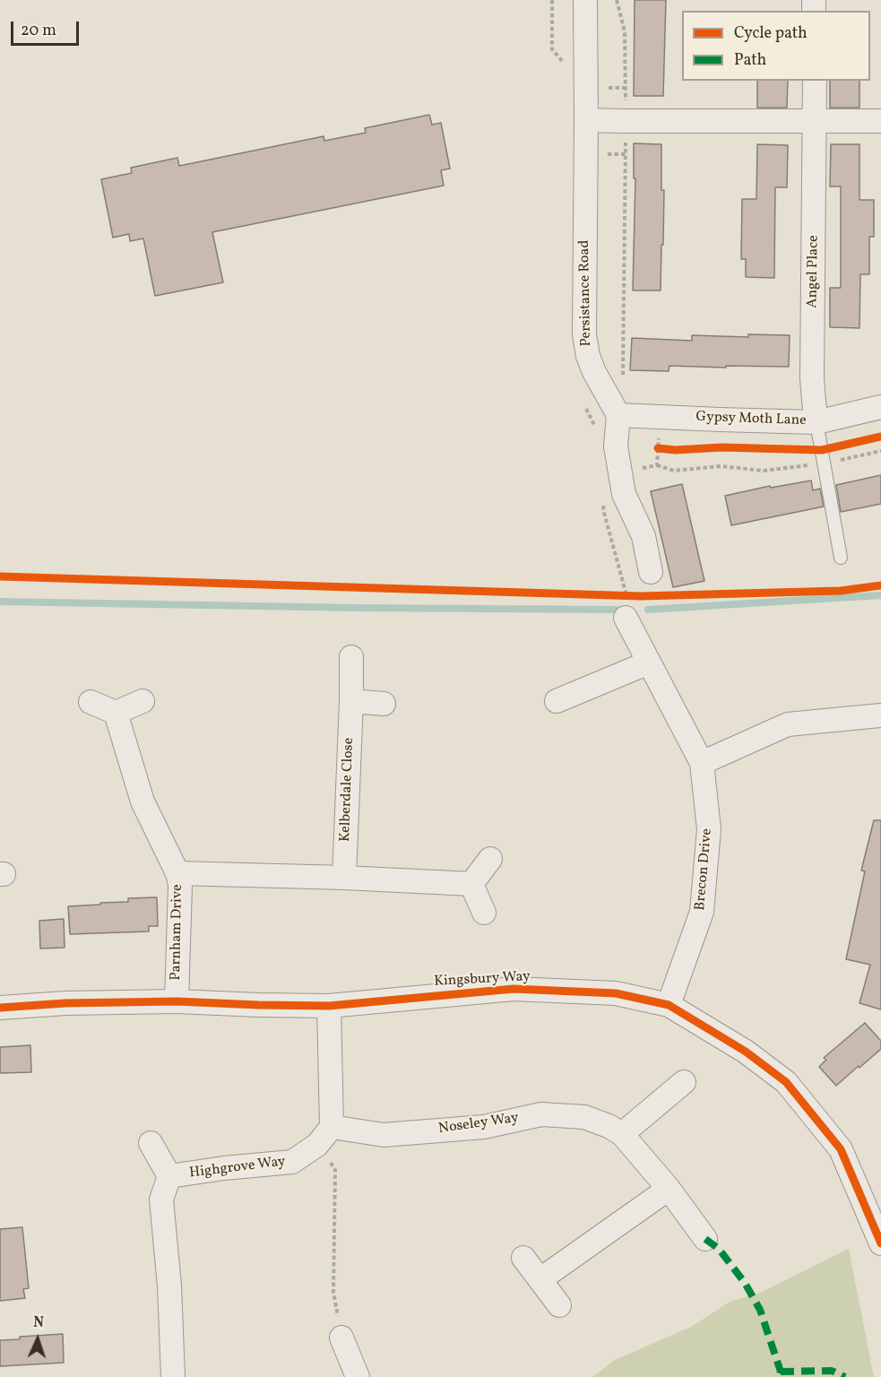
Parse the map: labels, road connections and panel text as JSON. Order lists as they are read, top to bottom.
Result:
{
  "streets": {
    "street": [
      "Angel Place",
      "Persistance Road",
      "Gypsy Moth Lane",
      "Kelberdale Close",
      "Brecon Drive",
      "Parnham Drive",
      "Kingsbury Way",
      "Noseley Way",
      "Highgrove Way"
    ]
  },
  "crossings": [
    ["Angel Place", "Gypsy Moth Lane"],
    ["Persistance Road", "Gypsy Moth Lane"],
    ["Brecon Drive", "Kingsbury Way"],
    ["Parnham Drive", "Kingsbury Way"],
    ["Noseley Way", "Highgrove Way"]
  ],
  "legend": ["Cycle path", "Path"],
  "scale_bar": "20 m",
  "north": "top"
}
